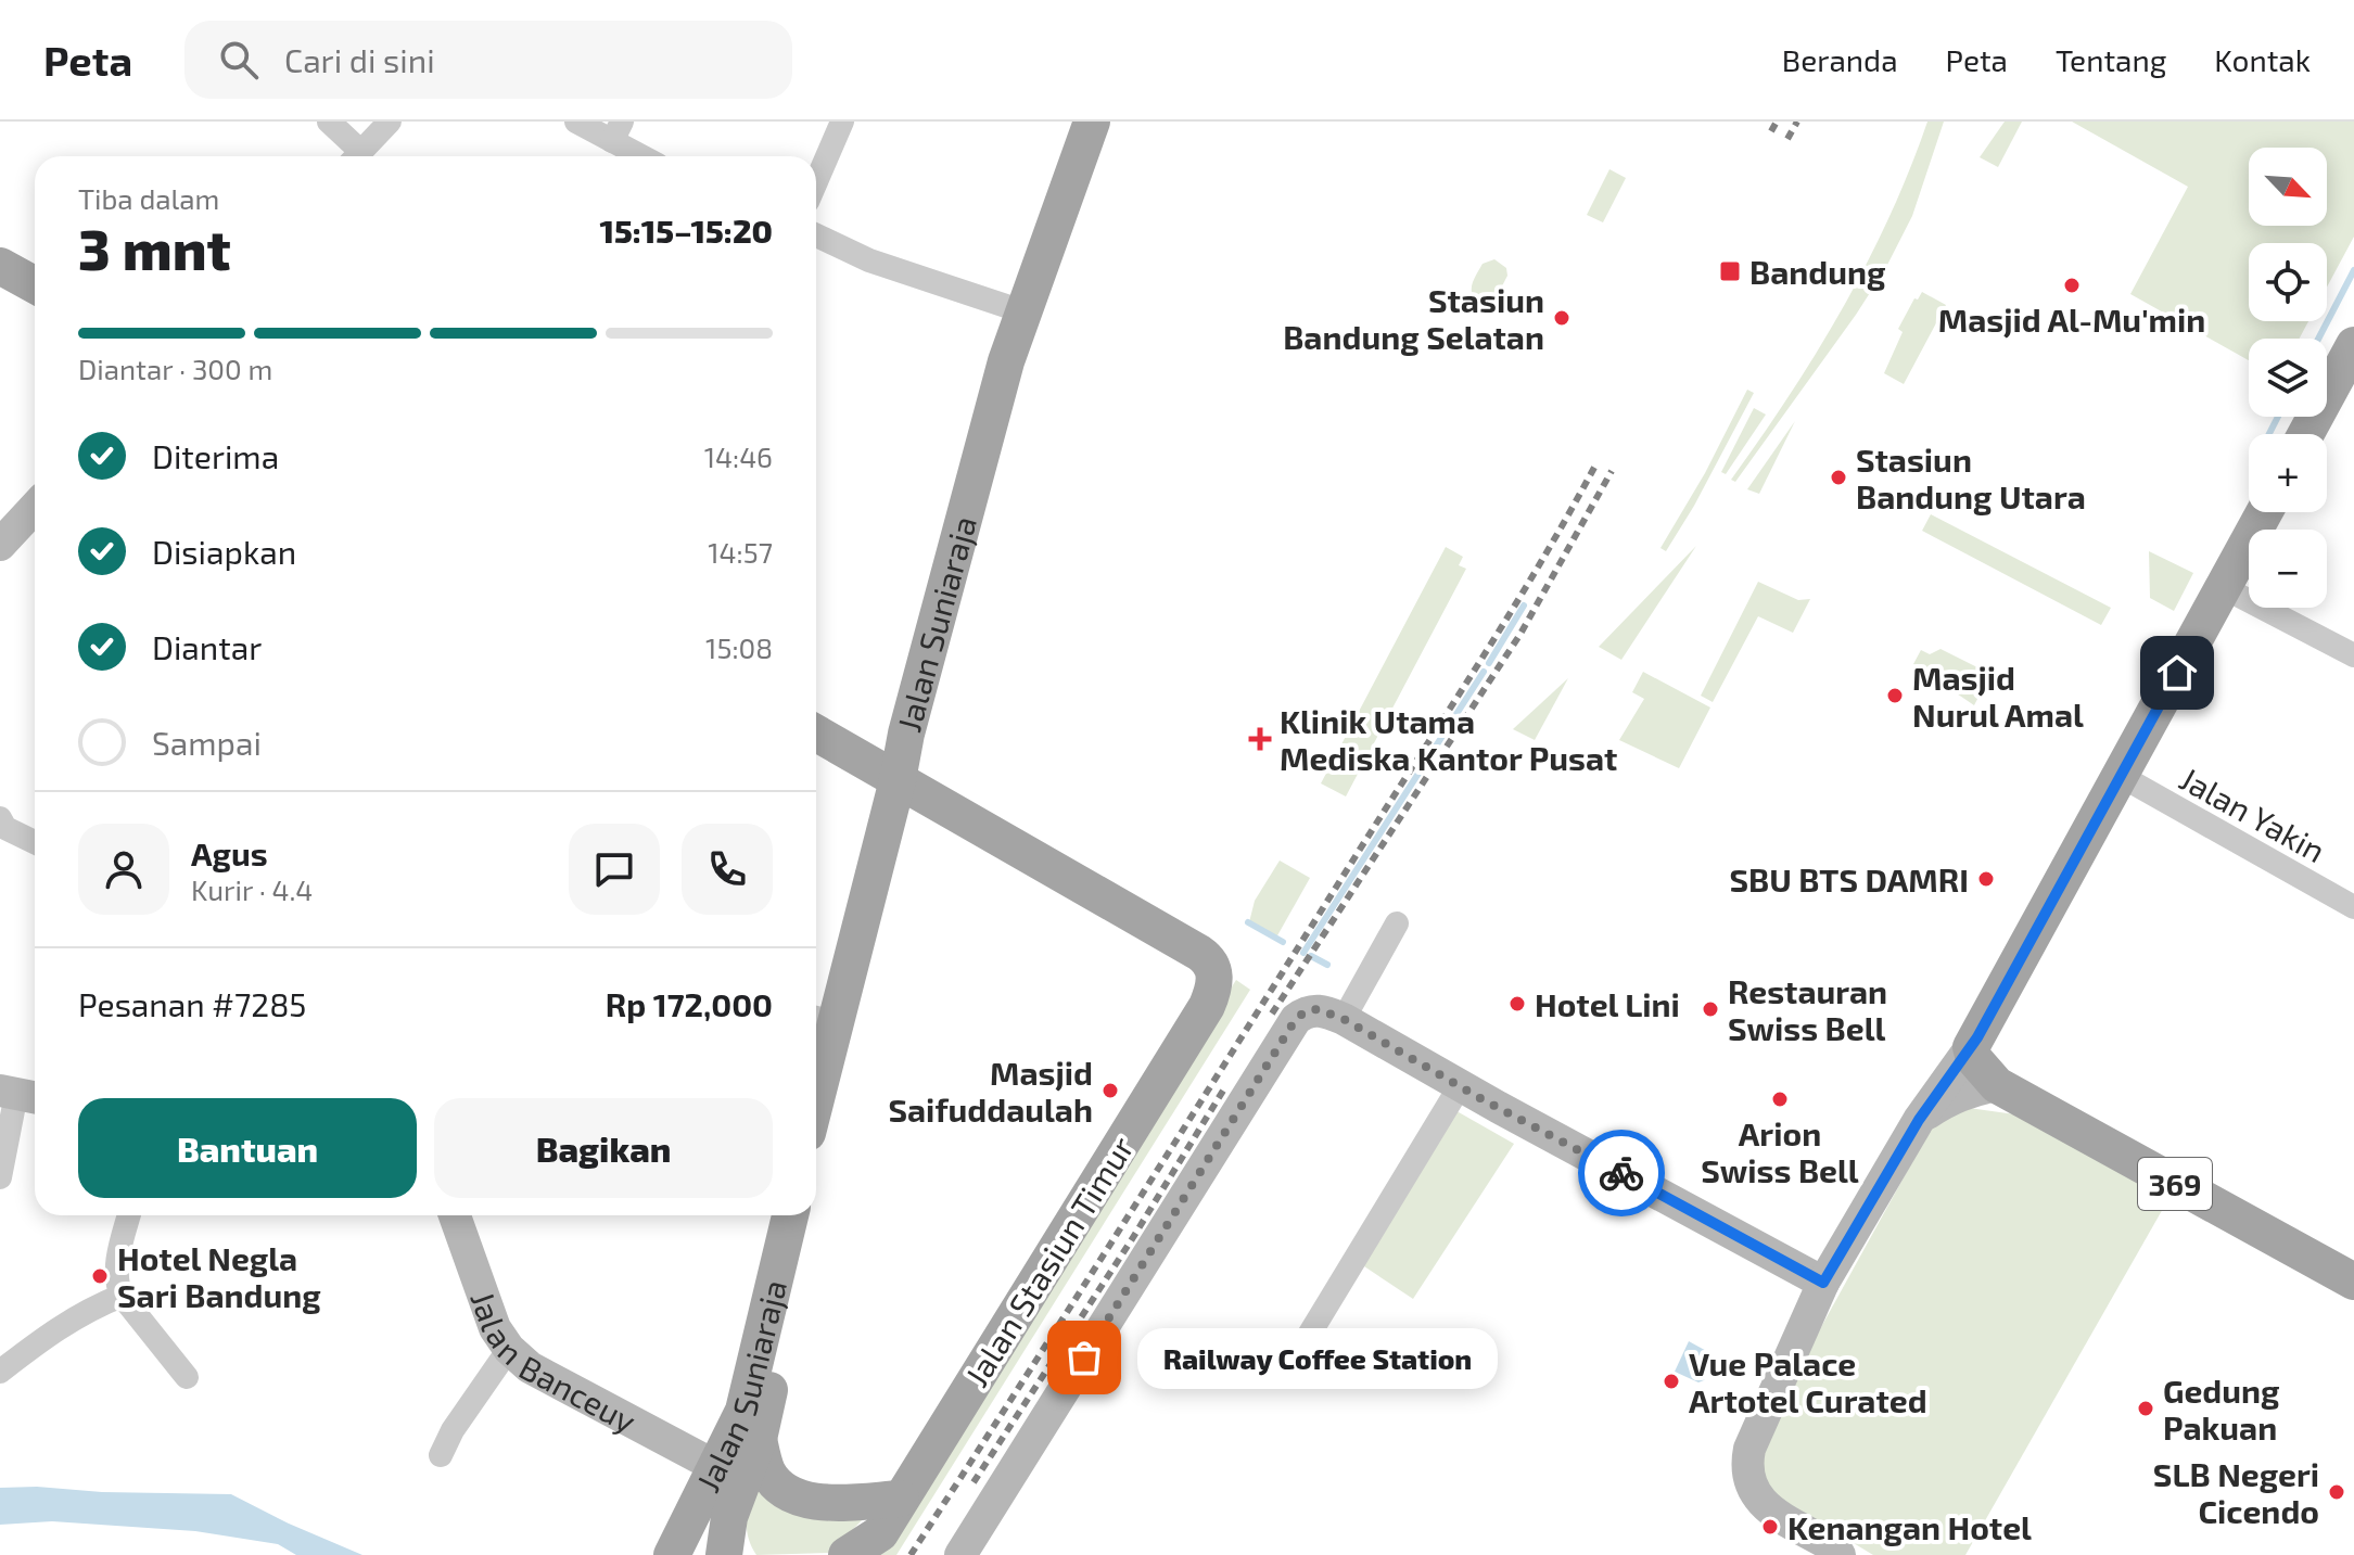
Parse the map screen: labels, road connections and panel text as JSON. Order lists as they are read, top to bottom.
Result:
{
  "streets": {
    "main road": [
      "Jalan Suniaraja",
      "369",
      "Jalan Stasiun Timur",
      "Jalan Banceuy"
    ],
    "street": ["Jalan Yakin"]
  },
  "crossings": [
    ["Jalan Suniaraja", "Jalan Stasiun Timur"],
    ["Jalan Suniaraja", "Jalan Banceuy"]
  ],
  "places": {
    "transit": ["Bandung"],
    "other": [
      "Masjid Al-Mu'min",
      "Stasiun Bandung Selatan",
      "Stasiun Bandung Utara",
      "Masjid Nurul Amal",
      "SBU BTS DAMRI",
      "Hotel Lini",
      "Restauran Swiss Bell",
      "Masjid Saifuddaulah",
      "Arion Swiss Bell",
      "Hotel Negla Sari Bandung",
      "Railway Coffee Station",
      "Vue Palace Artotel Curated",
      "Gedung Pakuan",
      "SLB Negeri Cicendo",
      "Kenangan Hotel"
    ],
    "health": ["Klinik Utama Mediska Kantor Pusat"]
  },
  "north": "bottom right",
  "page": {
    "header": "Peta",
    "search": "Cari di sini",
    "nav": [
      "Beranda",
      "Peta",
      "Tentang",
      "Kontak"
    ],
    "map_buttons": ["+", "−"],
    "heading": ["3 mnt", "Tiba dalam", "15:15–15:20"],
    "panel": [
      "Agus",
      "Kurir · 4.4",
      "Pesanan #7285",
      "Rp 172,000"
    ],
    "bar": "Diantar · 300 m",
    "list": [
      ["Diterima", "14:46"],
      ["Disiapkan", "14:57"],
      ["Diantar", "15:08"],
      "Sampai"
    ],
    "buttons": ["Bantuan", "Bagikan"],
    "bubble": "Railway Coffee Station"
  }
}
